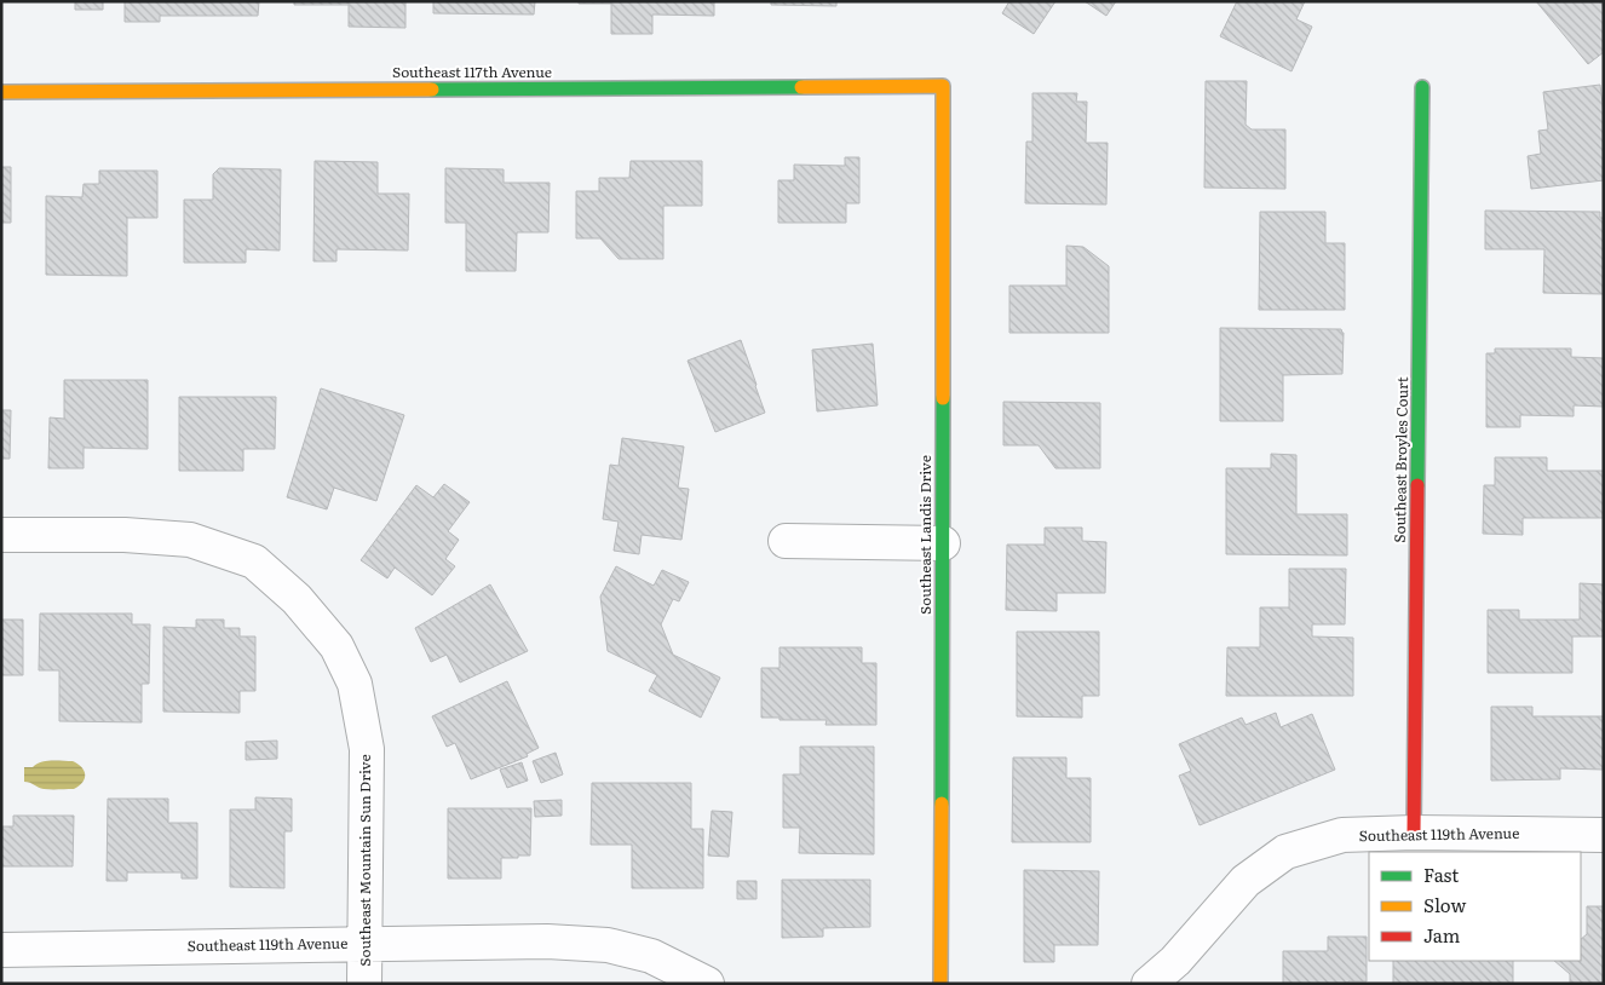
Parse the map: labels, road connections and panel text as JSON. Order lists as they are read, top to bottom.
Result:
{
  "streets": {
    "street": [
      "Southeast 117th Avenue",
      "Southeast Broyles Court",
      "Southeast Landis Drive",
      "Southeast 119th Avenue",
      "Southeast Mountain Sun Drive"
    ]
  },
  "crossings": [
    ["Southeast 117th Avenue", "Southeast Landis Drive"],
    ["Southeast Broyles Court", "Southeast 119th Avenue"],
    ["Southeast 119th Avenue", "Southeast Mountain Sun Drive"]
  ],
  "legend": ["Fast", "Slow", "Jam"]
}
